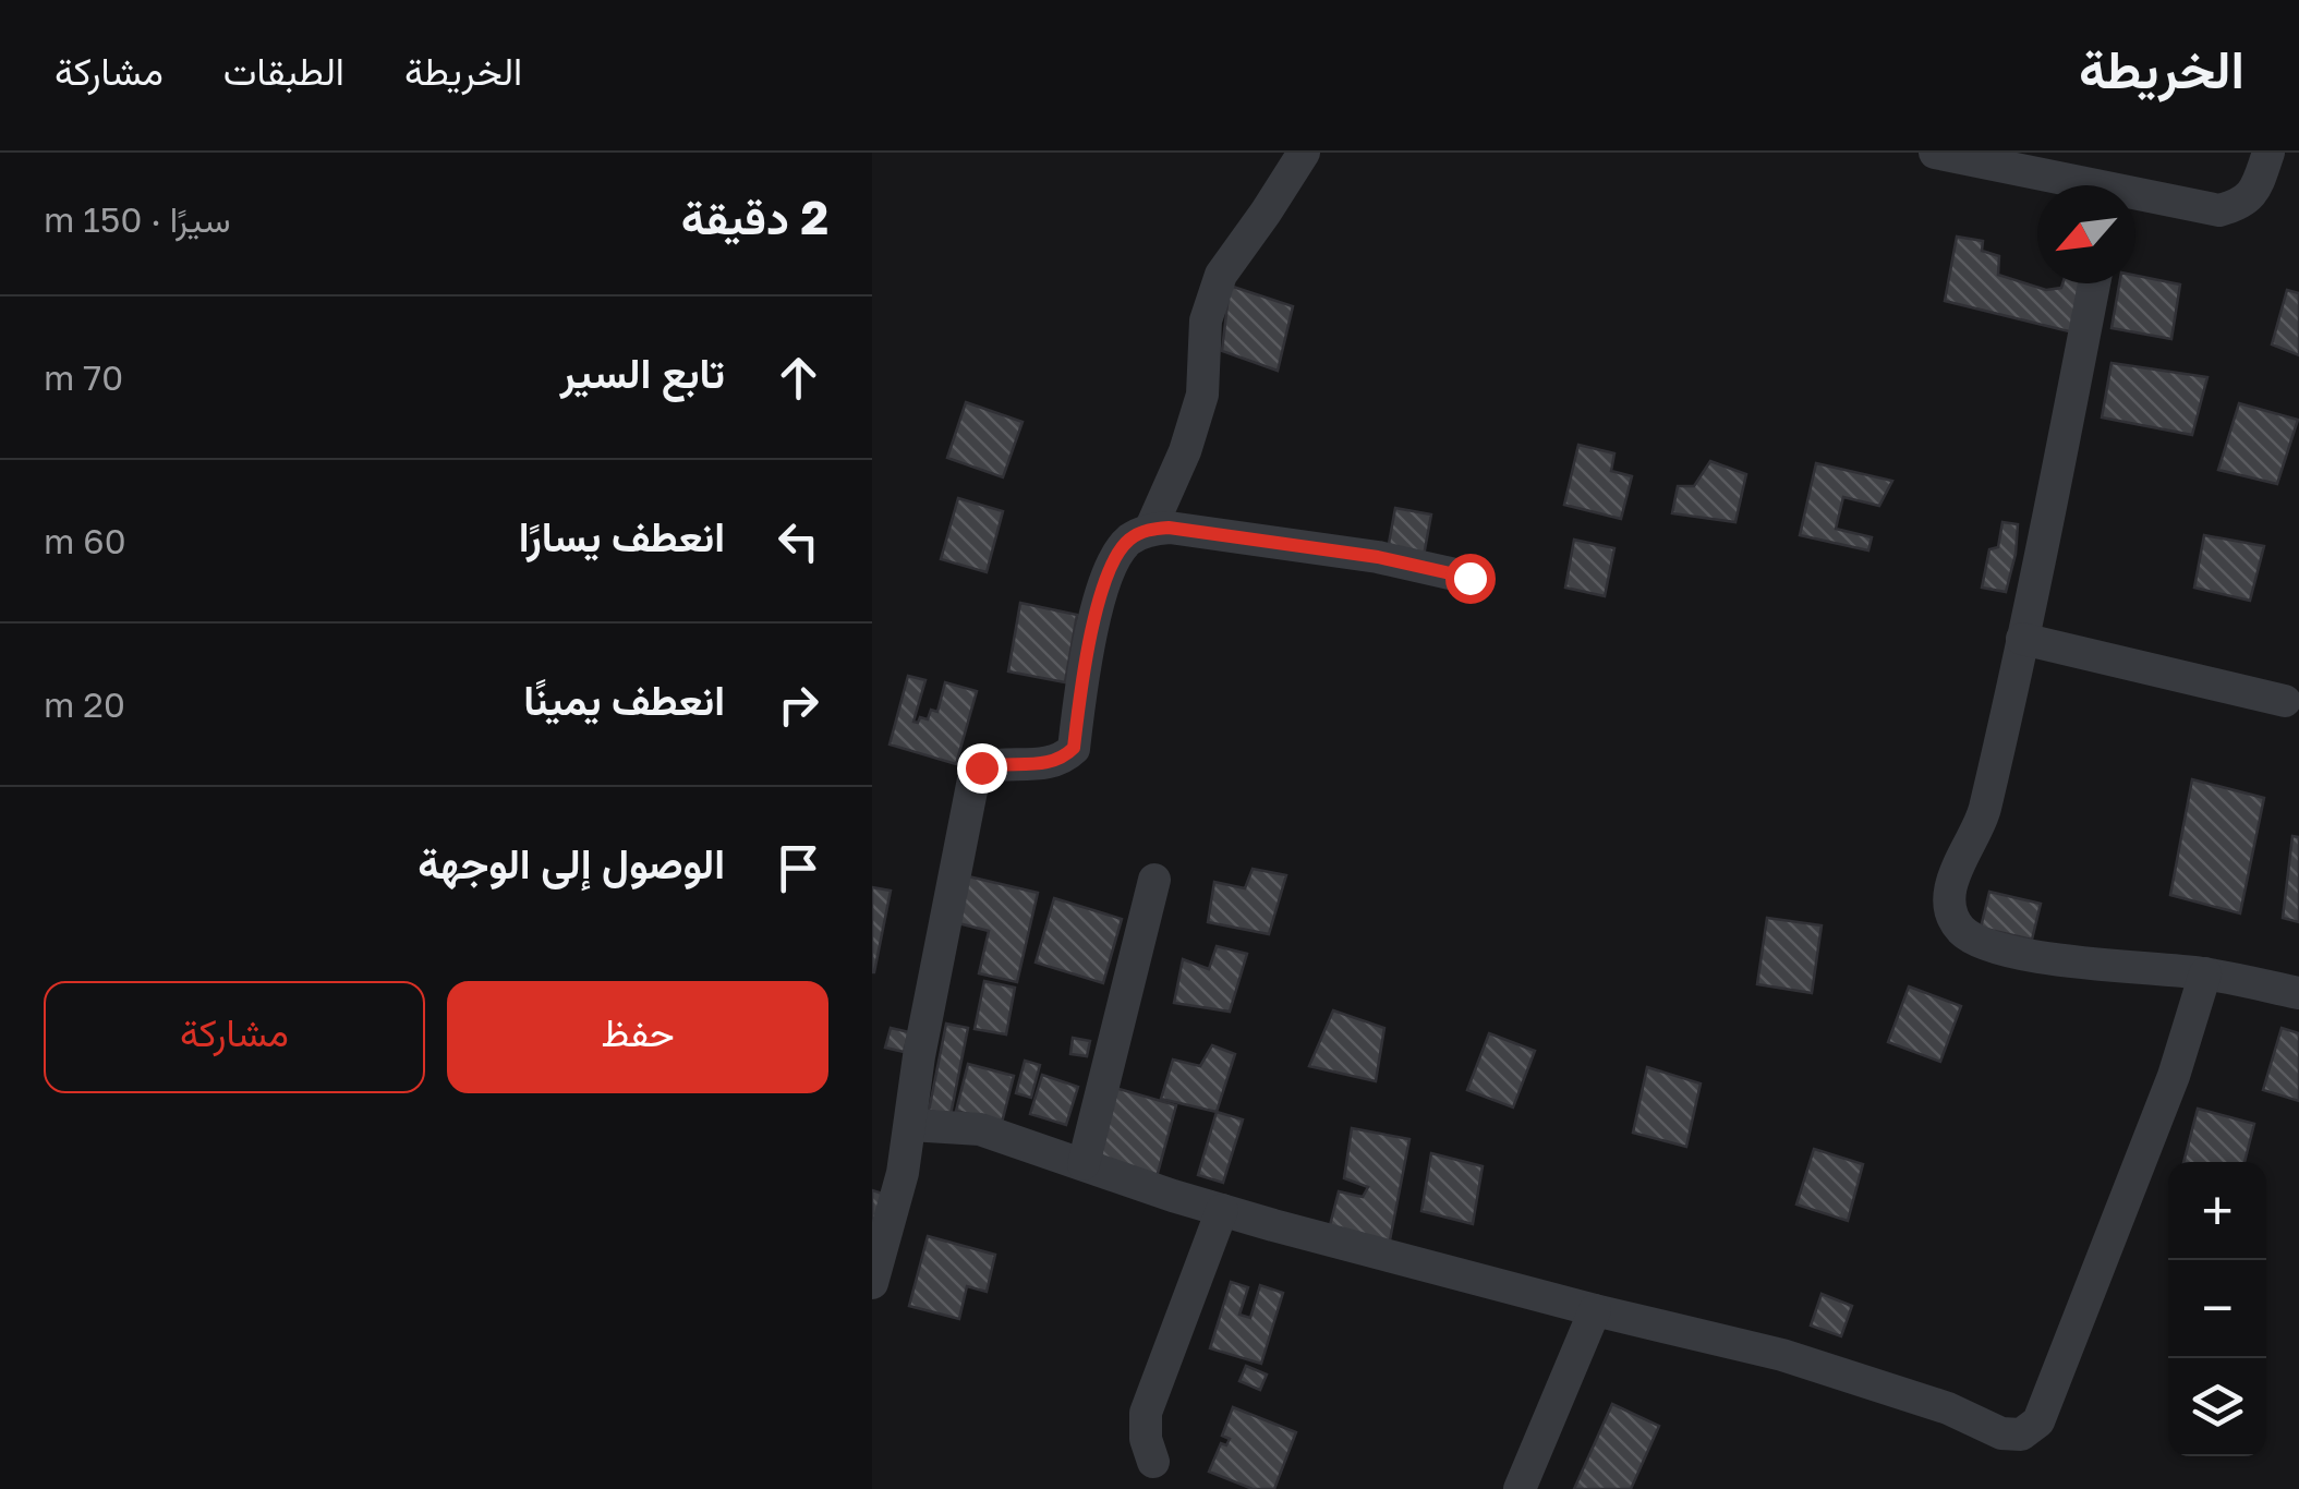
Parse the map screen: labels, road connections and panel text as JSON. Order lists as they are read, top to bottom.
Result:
{
  "north": "bottom left",
  "page": {
    "header": "الخريطة",
    "nav": ["الخريطة", "الطبقات", "مشاركة"],
    "heading": ["2 دقيقة", "سيرًا · 150 m"],
    "list": [
      ["تابع السير", "70 m"],
      ["انعطف يسارًا", "60 m"],
      ["انعطف يمينًا", "20 m"],
      "الوصول إلى الوجهة"
    ],
    "buttons": ["حفظ", "مشاركة"],
    "map_buttons": ["+", "−"]
  }
}
